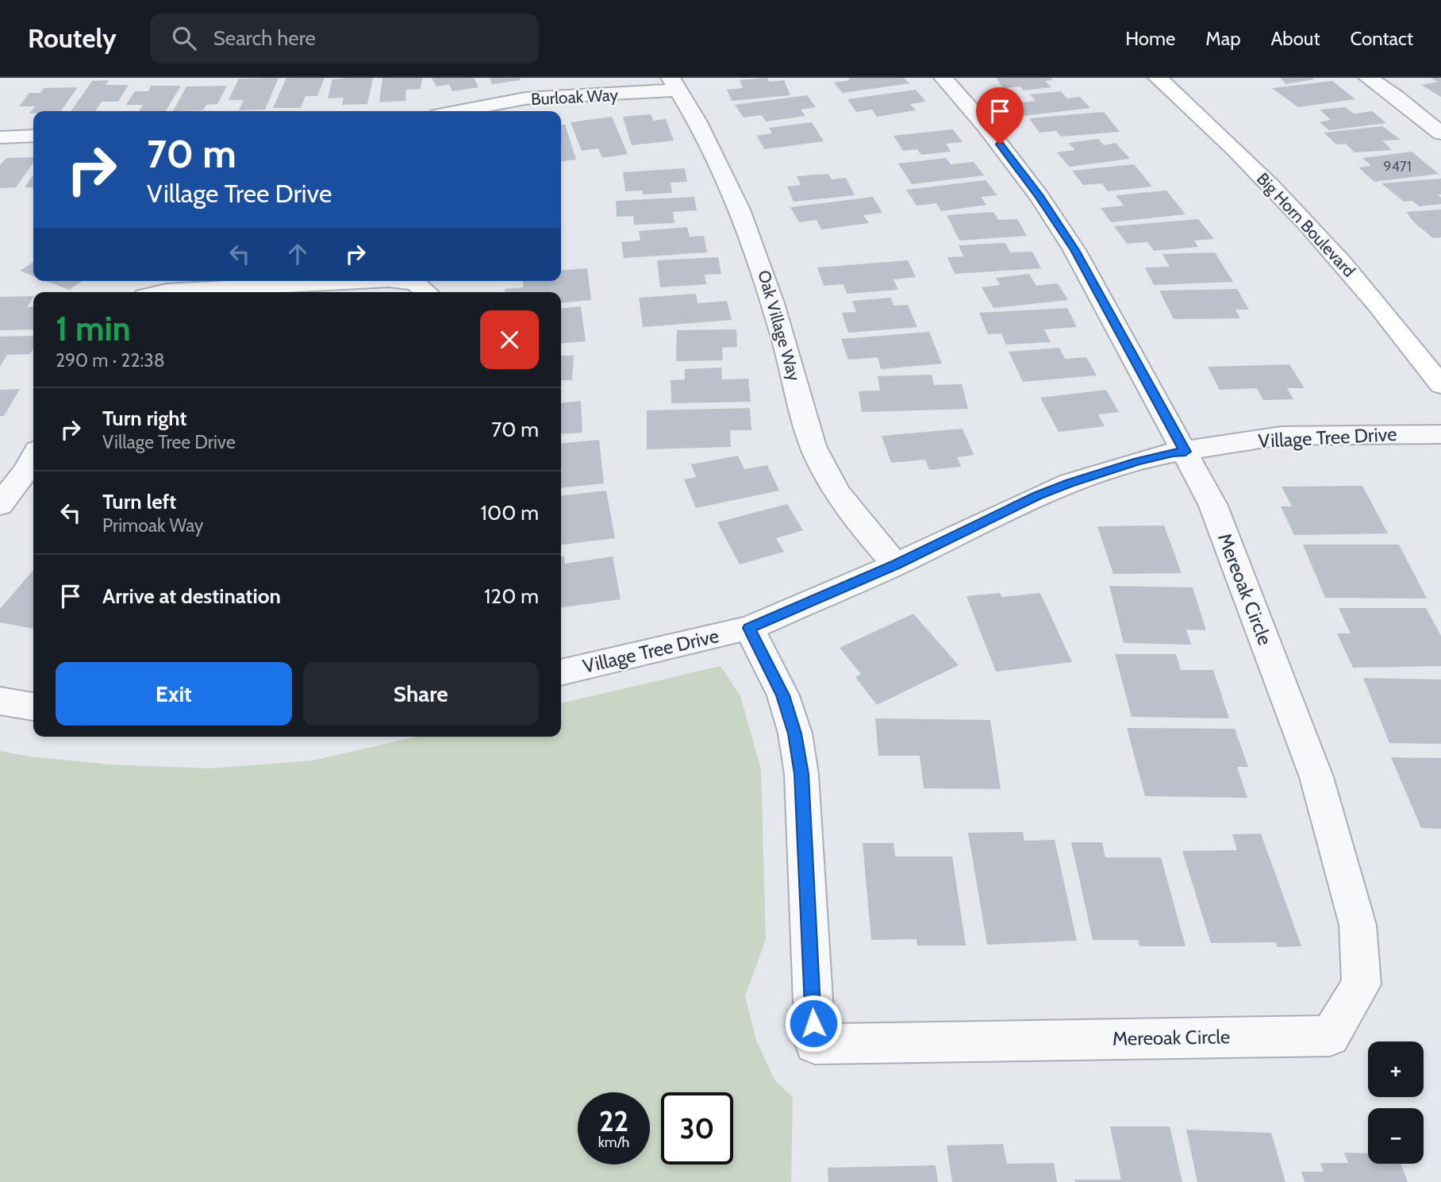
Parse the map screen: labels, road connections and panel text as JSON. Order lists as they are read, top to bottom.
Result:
{
  "streets": {
    "main road": ["Big Horn Boulevard"],
    "street": [
      "Burloak Way",
      "Oak Village Way",
      "Village Tree Drive",
      "Mereoak Circle"
    ]
  },
  "crossings": [
    ["Burloak Way", "Oak Village Way"],
    ["Oak Village Way", "Village Tree Drive"],
    ["Village Tree Drive", "Mereoak Circle"]
  ],
  "house_numbers": ["9471"],
  "page": {
    "header": "Routely",
    "search": "Search here",
    "nav": [
      "Home",
      "Map",
      "About",
      "Contact"
    ],
    "turn": ["70 m", "Village Tree Drive"],
    "heading": ["1 min", "290 m · 22:38"],
    "list": [
      {
        "name": "Turn right",
        "note": "Village Tree Drive",
        "value": "70 m"
      },
      {
        "name": "Turn left",
        "note": "Primoak Way",
        "value": "100 m"
      },
      {
        "name": "Arrive at destination",
        "value": "120 m"
      }
    ],
    "buttons": ["Exit", "Share"],
    "map_buttons": ["+", "−"],
    "speed": "22 km/h",
    "limit": "30"
  }
}
